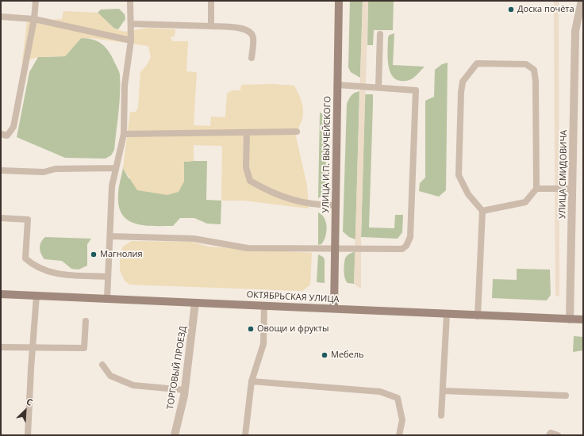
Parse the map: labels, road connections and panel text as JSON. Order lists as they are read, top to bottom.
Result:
{
  "streets": {
    "main road": ["УЛИЦА И.П. ВЫУЧЕЙСКОГО", "ОКТЯБРЬСКАЯ УЛИЦА"],
    "street": ["УЛИЦА СМИДОВИЧА", "ТОРГОВЫЙ ПРОЕЗД"]
  },
  "crossings": [
    ["УЛИЦА И.П. ВЫУЧЕЙСКОГО", "ОКТЯБРЬСКАЯ УЛИЦА"],
    ["УЛИЦА СМИДОВИЧА", "ОКТЯБРЬСКАЯ УЛИЦА"],
    ["ОКТЯБРЬСКАЯ УЛИЦА", "ТОРГОВЫЙ ПРОЕЗД"]
  ],
  "places": [
    "Доска почёта",
    "Магнолия",
    "Овощи и фрукты",
    "Мебель"
  ],
  "north": "top right"
}
